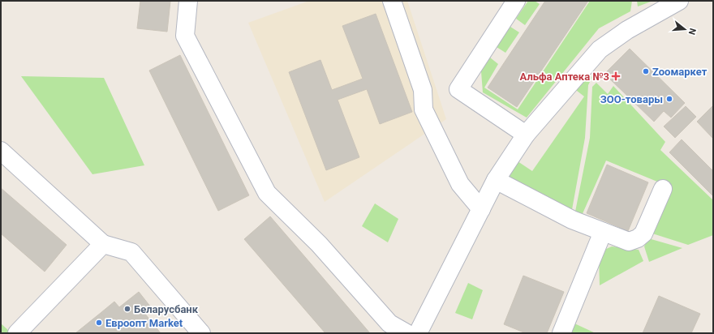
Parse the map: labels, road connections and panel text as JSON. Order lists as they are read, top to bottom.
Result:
{
  "places": {
    "other": [
      "Zooмаркет",
      "ЗОО-товары",
      "Беларусбанк",
      "Евроопт Market"
    ],
    "health": ["Альфа Аптека №3"]
  },
  "north": "right"
}
